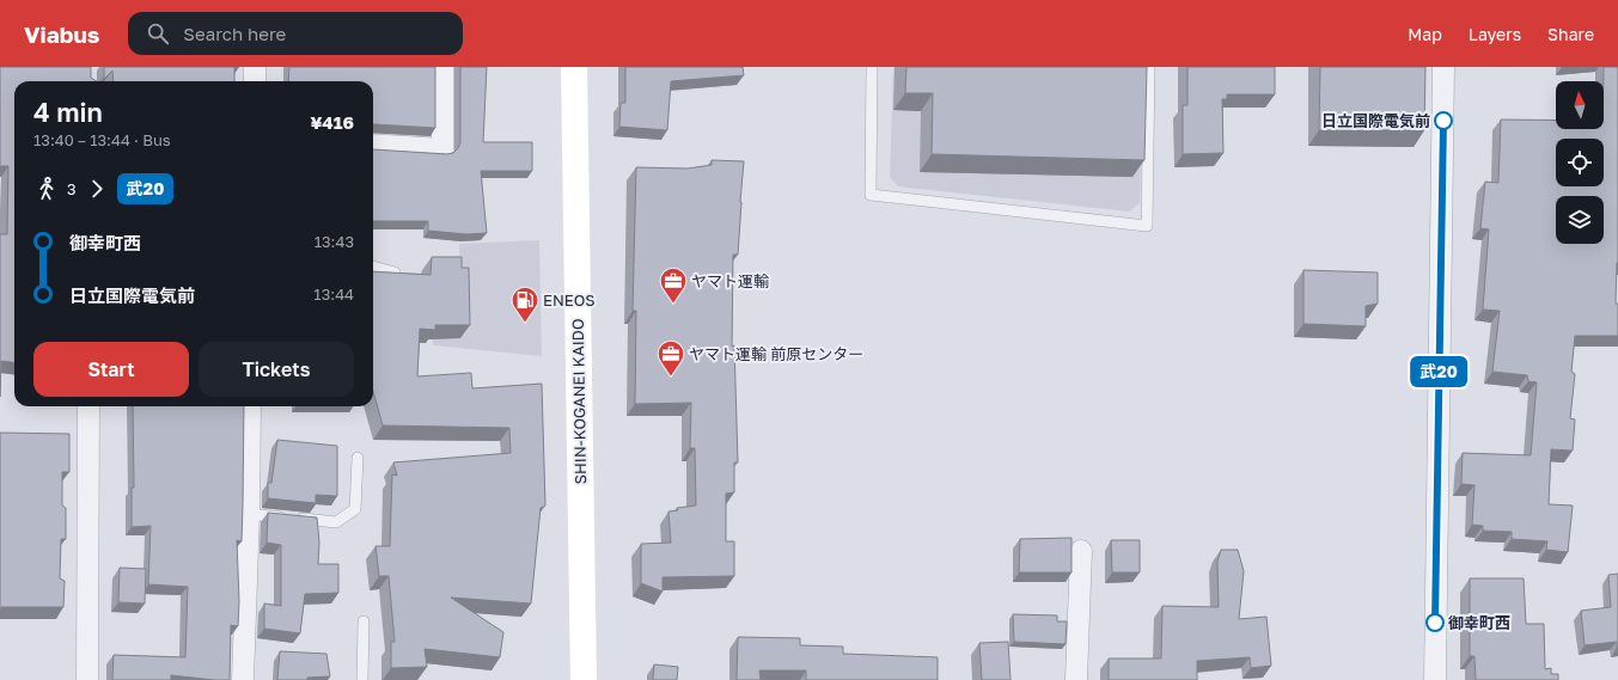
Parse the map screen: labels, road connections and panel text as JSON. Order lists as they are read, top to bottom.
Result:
{
  "streets": {
    "main road": ["SHIN-KOGANEI KAIDO"]
  },
  "places": {
    "other": ["日立国際電気前", "御幸町西"],
    "office": ["ヤマト運輸", "ヤマト運輸 前原センター"],
    "fuel station": ["ENEOS"]
  },
  "lines": ["bus line 武20"],
  "north": "top",
  "page": {
    "header": "Viabus",
    "search": "Search here",
    "nav": ["Map", "Layers", "Share"],
    "on_map": "武20",
    "heading": ["4 min", "13:40 – 13:44 · Bus", "¥416"],
    "legs": ["3", "武20"],
    "list": [
      {
        "name": "御幸町西",
        "value": "13:43"
      },
      {
        "name": "日立国際電気前",
        "value": "13:44"
      }
    ],
    "buttons": ["Start", "Tickets"]
  }
}
